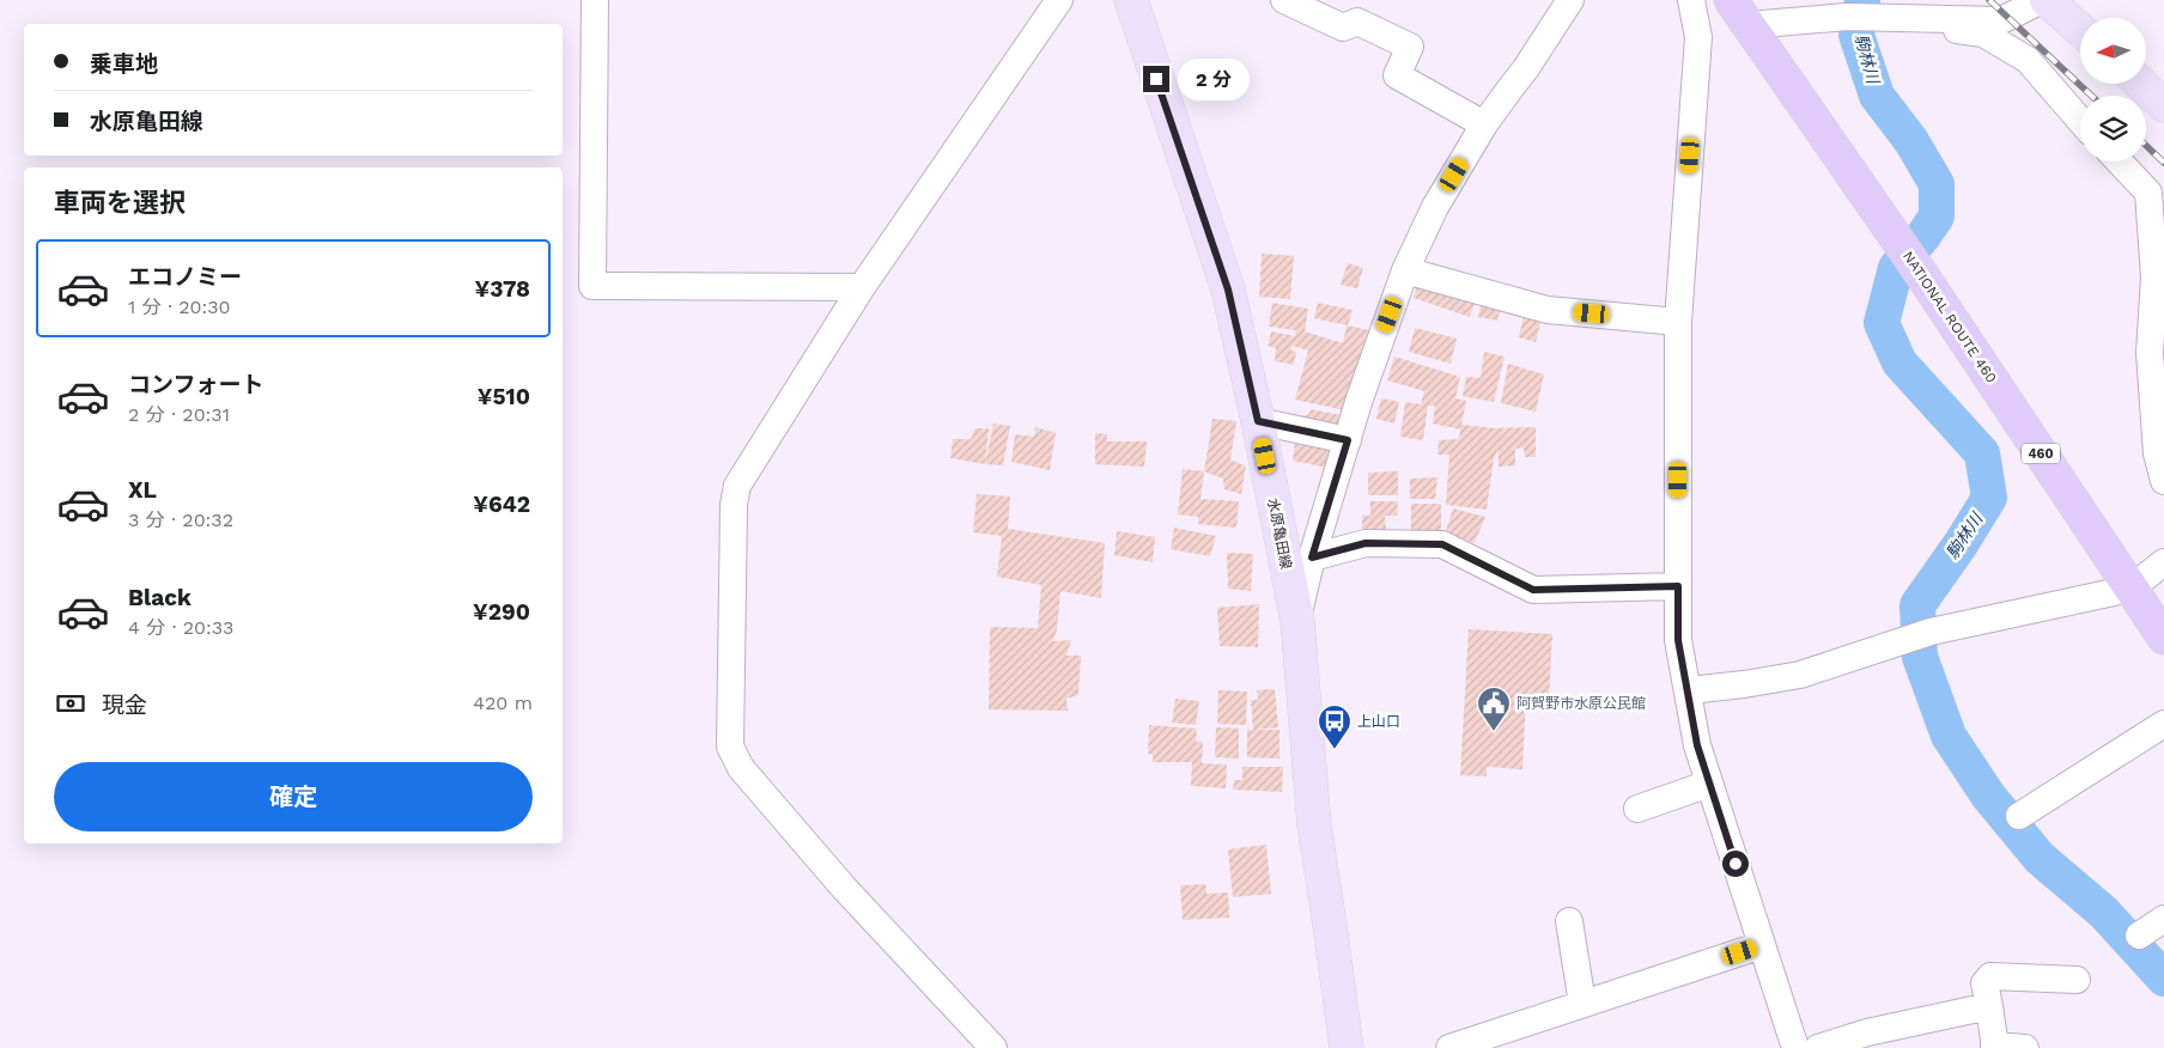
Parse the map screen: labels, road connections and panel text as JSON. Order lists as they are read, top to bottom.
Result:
{
  "streets": {
    "highway": ["NATIONAL ROUTE 460", "460"],
    "main road": ["水原亀田線"]
  },
  "water": ["駒林川"],
  "places": {
    "public building": ["阿賀野市水原公民館"],
    "bus stop": ["上山口"]
  },
  "north": "left",
  "page": {
    "banner": ["乗車地", "水原亀田線"],
    "bubble": "2 分",
    "heading": "車両を選択",
    "list": [
      {
        "name": "エコノミー",
        "note": "1 分 · 20:30",
        "value": "¥378"
      },
      {
        "name": "コンフォート",
        "note": "2 分 · 20:31",
        "value": "¥510"
      },
      {
        "name": "XL",
        "note": "3 分 · 20:32",
        "value": "¥642"
      },
      {
        "name": "Black",
        "note": "4 分 · 20:33",
        "value": "¥290"
      }
    ],
    "pay": ["現金", "420 m"],
    "buttons": "確定"
  }
}
